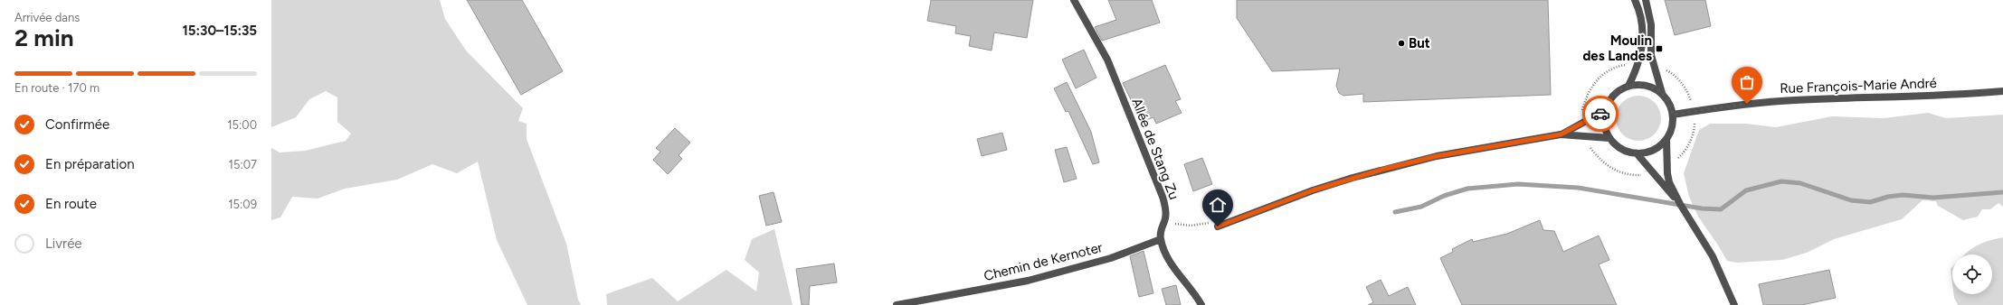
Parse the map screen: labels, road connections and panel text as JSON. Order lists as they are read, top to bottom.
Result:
{
  "streets": {
    "street": ["Rue François-Marie André", "Allée de Stang Zu", "Chemin de Kernoter"]
  },
  "crossings": [
    ["Allée de Stang Zu", "Chemin de Kernoter"]
  ],
  "places": {
    "other": ["But"],
    "transit": ["Moulin des Landes"]
  },
  "page": {
    "heading": ["2 min", "Arrivée dans", "15:30–15:35"],
    "bar": "En route · 170 m",
    "list": [
      ["Confirmée", "15:00"],
      ["En préparation", "15:07"],
      ["En route", "15:09"],
      "Livrée"
    ]
  }
}
